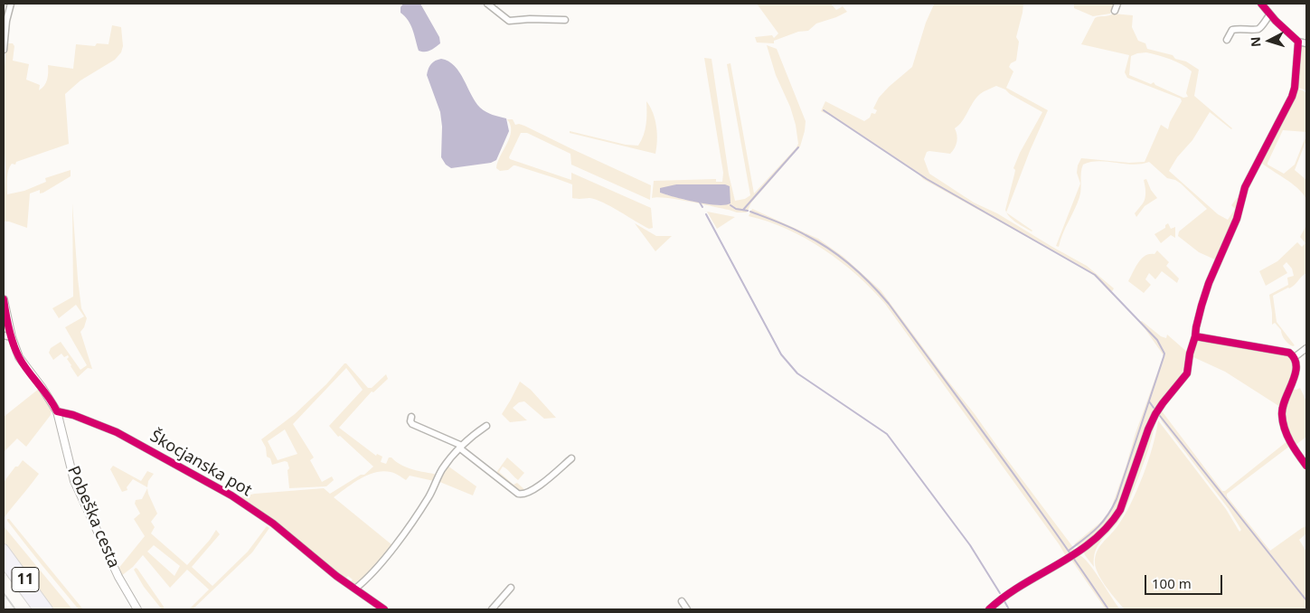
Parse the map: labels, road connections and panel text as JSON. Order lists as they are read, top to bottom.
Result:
{
  "streets": {
    "highway": ["11"],
    "street": ["Škocjanska pot", "Pobeška cesta"]
  },
  "crossings": [
    ["Škocjanska pot", "Pobeška cesta"]
  ],
  "scale_bar": "100 m",
  "north": "left"
}
